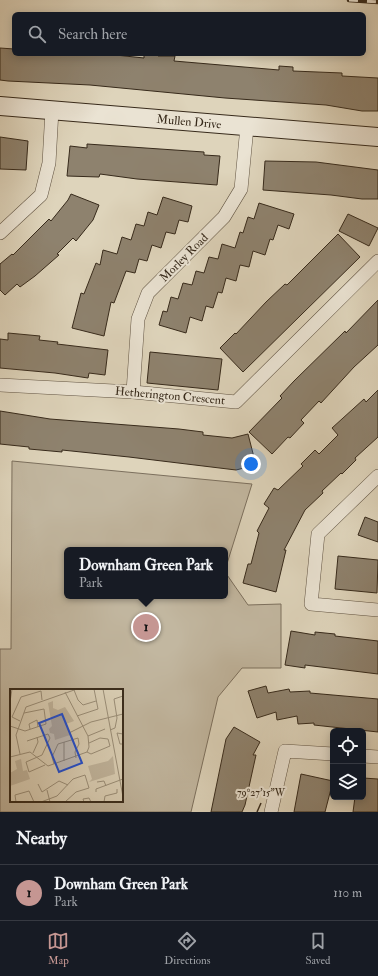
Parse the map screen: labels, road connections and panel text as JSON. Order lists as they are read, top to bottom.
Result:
{
  "streets": {
    "street": ["Mullen Drive", "Morley Road", "Hetherington Crescent"]
  },
  "crossings": [
    ["Mullen Drive", "Morley Road"],
    ["Morley Road", "Hetherington Crescent"]
  ],
  "page": {
    "search": "Search here",
    "popup": ["Downham Green Park", "Park"],
    "pins": "1",
    "heading": "Nearby",
    "list": [
      {
        "mark": "1",
        "name": "Downham Green Park",
        "note": "Park",
        "value": "110 m"
      }
    ],
    "nav": ["Map", "Directions", "Saved"]
  },
  "coordinates": ["79°27'15\"W"]
}
